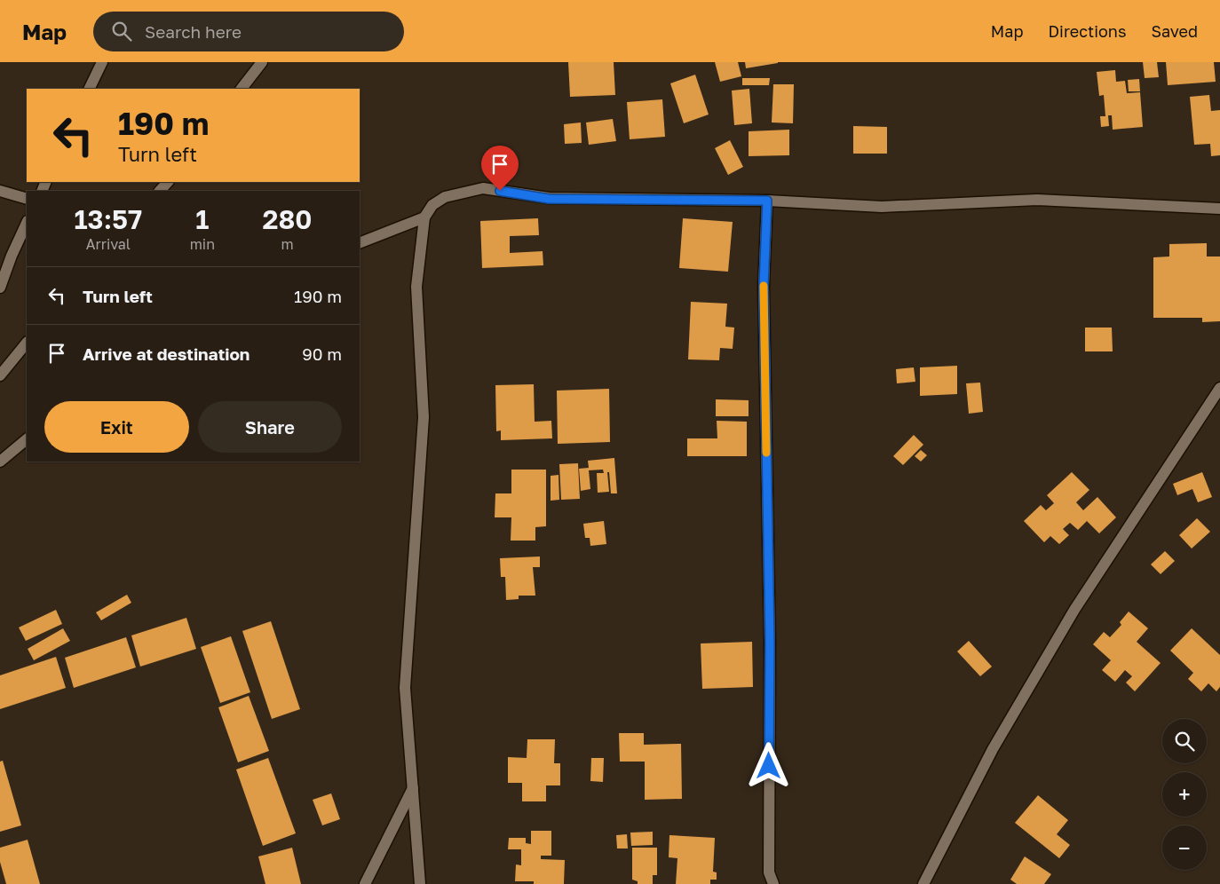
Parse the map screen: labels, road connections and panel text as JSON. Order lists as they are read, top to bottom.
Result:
{
  "page": {
    "header": "Map",
    "search": "Search here",
    "nav": ["Map", "Directions", "Saved"],
    "turn": ["190 m", "Turn left"],
    "eta": [
      "13:57",
      "Arrival",
      "1",
      "min",
      "280",
      "m"
    ],
    "list": [
      {
        "name": "Turn left",
        "value": "190 m"
      },
      {
        "name": "Arrive at destination",
        "value": "90 m"
      }
    ],
    "buttons": ["Exit", "Share"],
    "map_buttons": ["+", "−"]
  }
}
